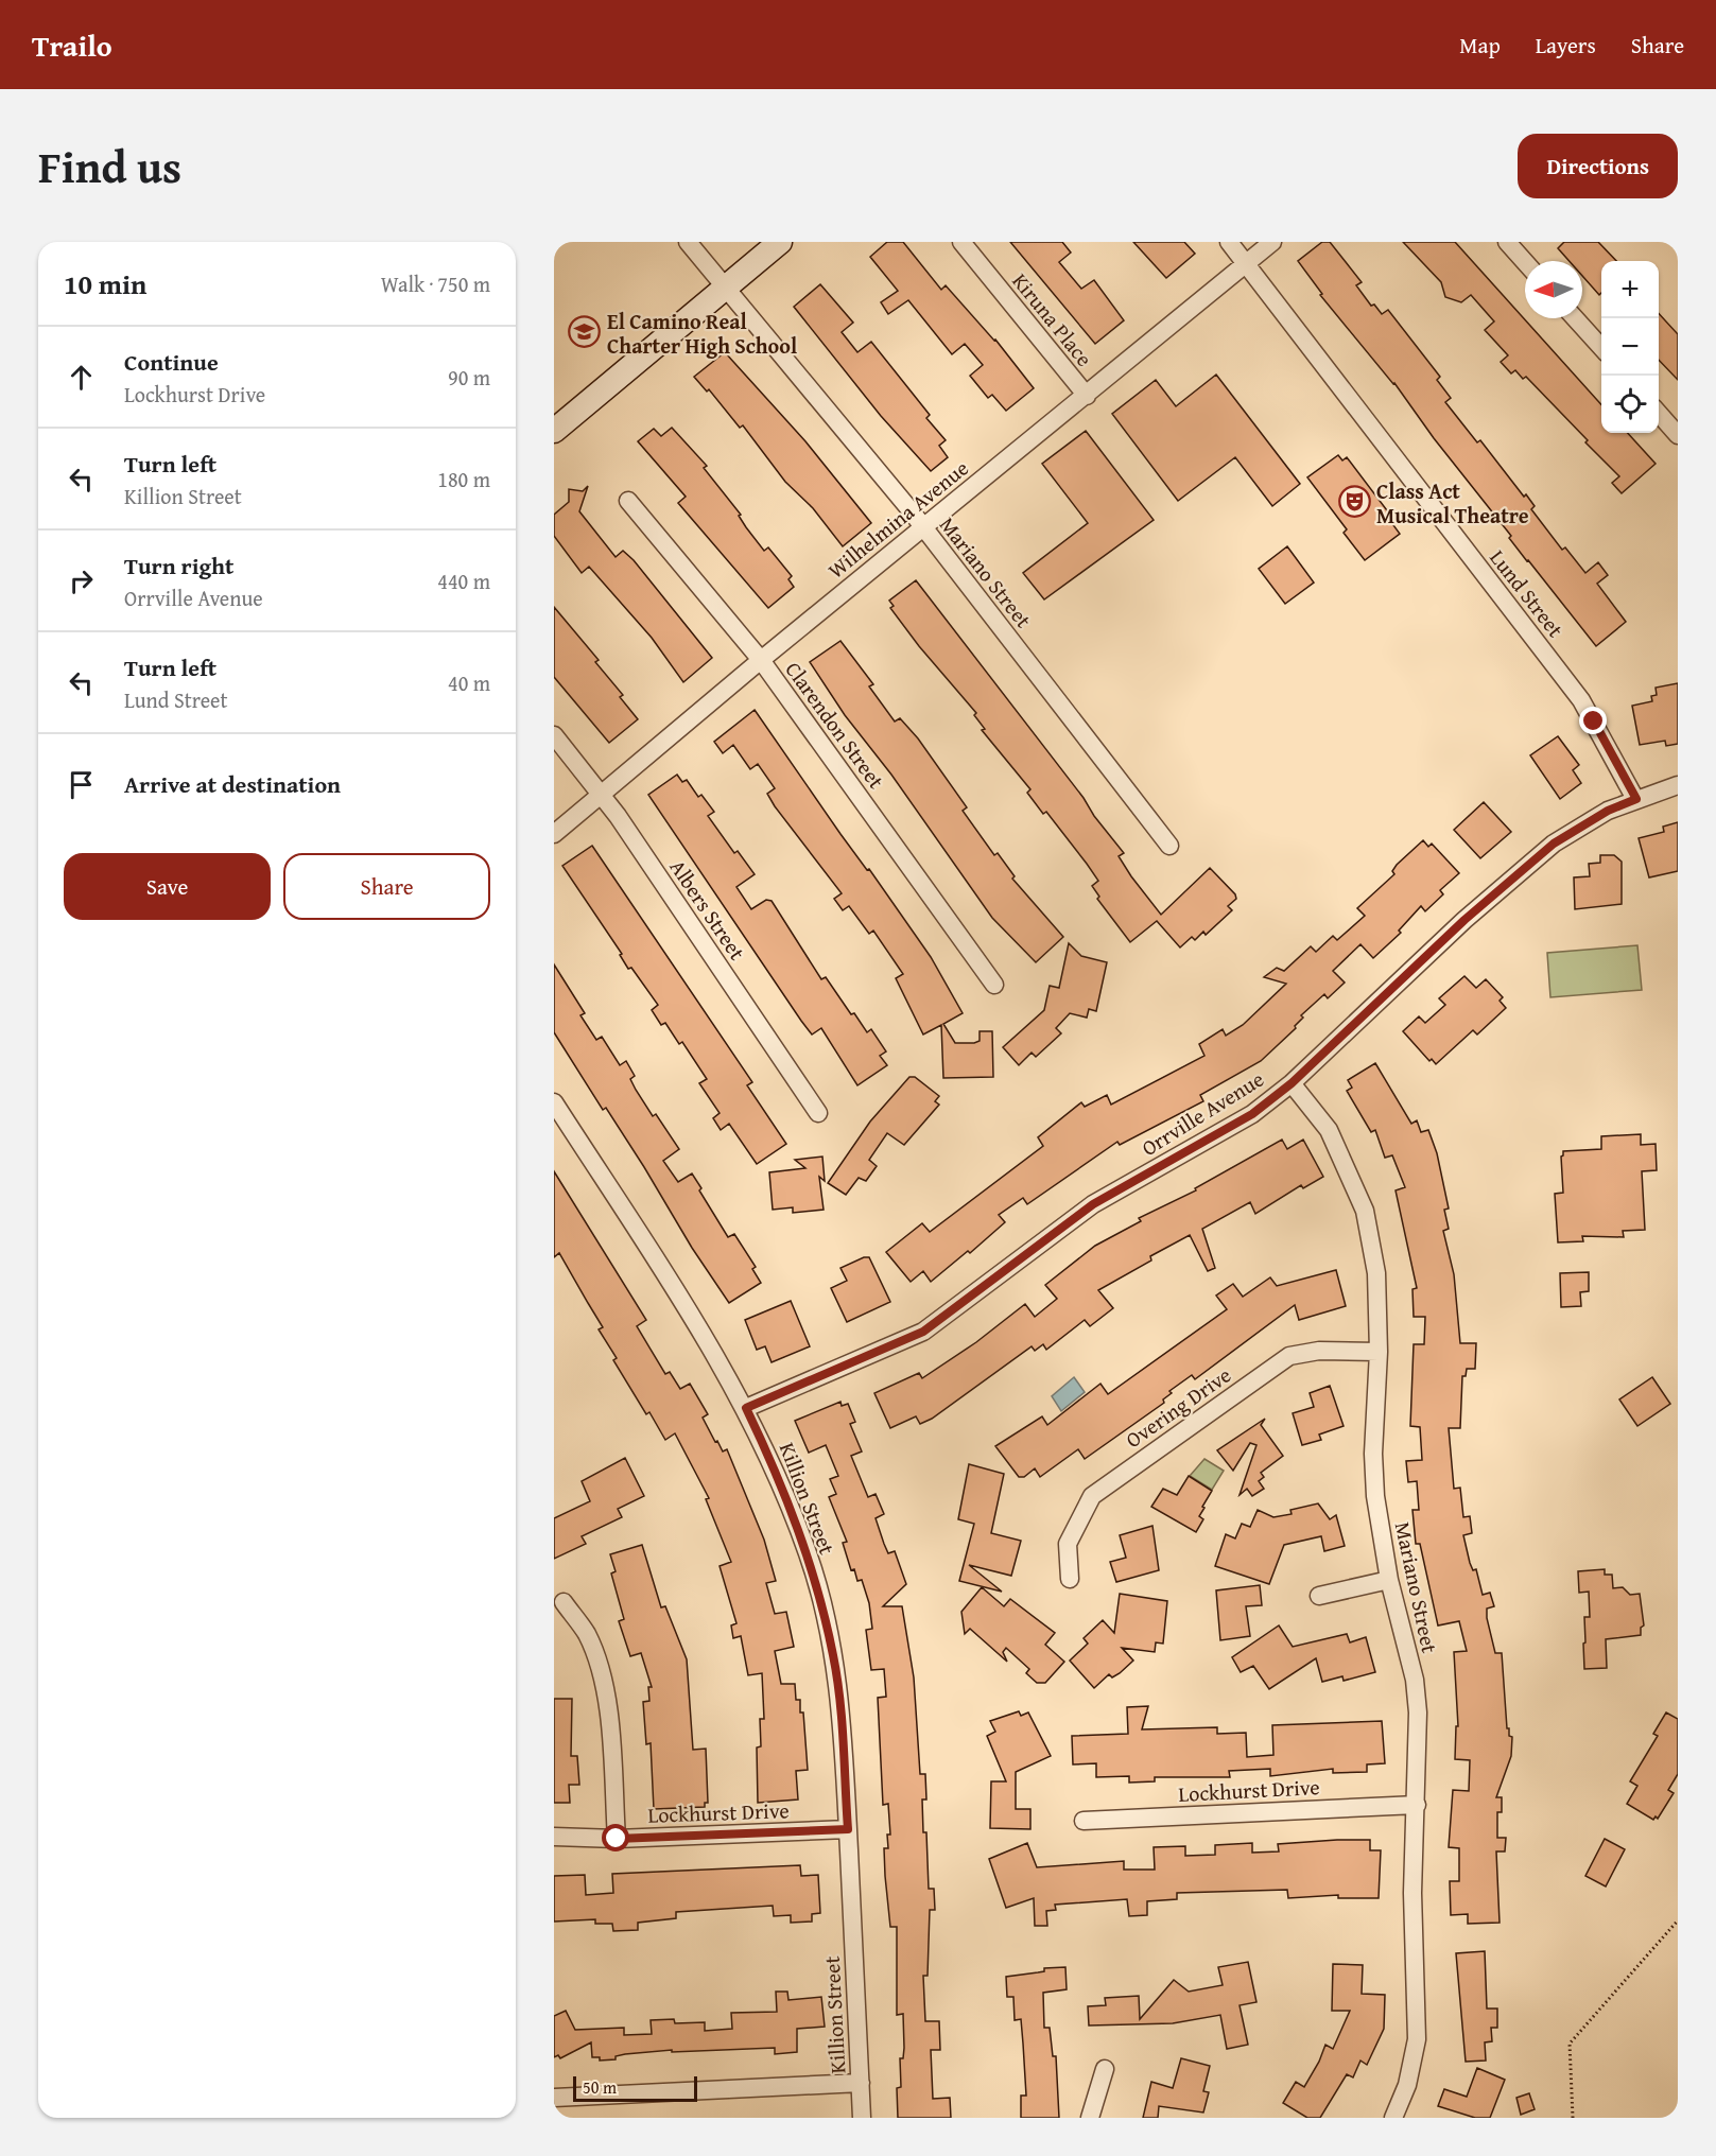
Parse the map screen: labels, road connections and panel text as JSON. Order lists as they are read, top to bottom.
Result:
{
  "streets": {
    "street": [
      "Kiruna Place",
      "Wilhelmina Avenue",
      "Mariano Street",
      "Lund Street",
      "Clarendon Street",
      "Albers Street",
      "Orrville Avenue",
      "Overing Drive",
      "Killion Street",
      "Lockhurst Drive"
    ]
  },
  "crossings": [
    ["Kiruna Place", "Wilhelmina Avenue"],
    ["Wilhelmina Avenue", "Mariano Street"],
    ["Wilhelmina Avenue", "Lund Street"],
    ["Wilhelmina Avenue", "Clarendon Street"],
    ["Wilhelmina Avenue", "Albers Street"],
    ["Mariano Street", "Orrville Avenue"],
    ["Mariano Street", "Overing Drive"],
    ["Mariano Street", "Lockhurst Drive"],
    ["Lund Street", "Orrville Avenue"],
    ["Orrville Avenue", "Killion Street"],
    ["Killion Street", "Lockhurst Drive"]
  ],
  "places": {
    "school or university": ["El Camino Real Charter High School"],
    "theatre": ["Class Act Musical Theatre"]
  },
  "scale_bar": "50 m",
  "north": "left",
  "page": {
    "header": "Trailo",
    "nav": ["Map", "Layers", "Share"],
    "title": "Find us",
    "buttons": [
      "Directions",
      ["Save", "Share"]
    ],
    "heading": ["10 min", "Walk · 750 m"],
    "map_buttons": ["+", "−"],
    "list": [
      ["Continue", "Lockhurst Drive", "90 m"],
      ["Turn left", "Killion Street", "180 m"],
      ["Turn right", "Orrville Avenue", "440 m"],
      ["Turn left", "Lund Street", "40 m"],
      "Arrive at destination"
    ],
    "scale": "50 m"
  }
}
